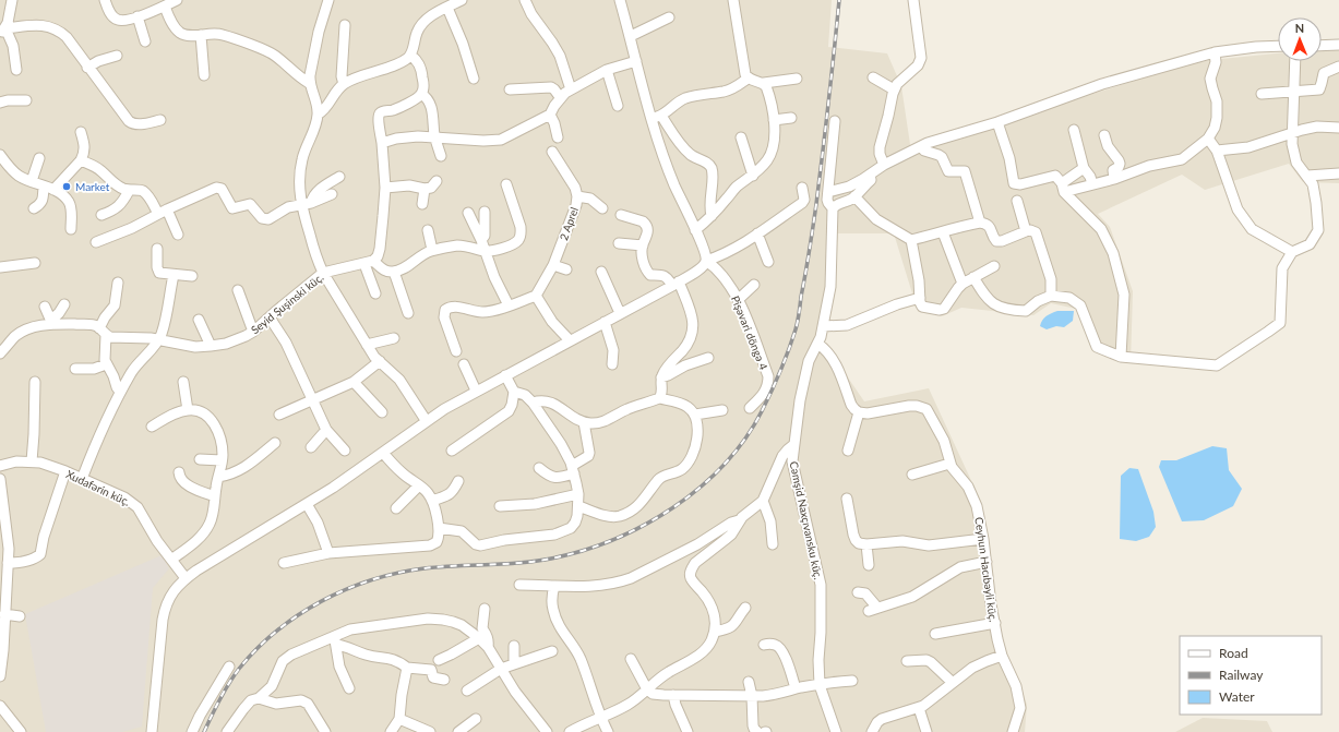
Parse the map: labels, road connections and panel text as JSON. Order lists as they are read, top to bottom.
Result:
{
  "streets": {
    "street": [
      "2 Aprel",
      "Seyid Şuşinski küç.",
      "Pişəvari döngə 4",
      "Xudafərin küç.",
      "Cəmşid Naxçıvansku küç.",
      "Ceyhun Hacıbəyli küç."
    ]
  },
  "places": ["Market"],
  "legend": ["Road", "Railway", "Water"],
  "north": "top"
}
